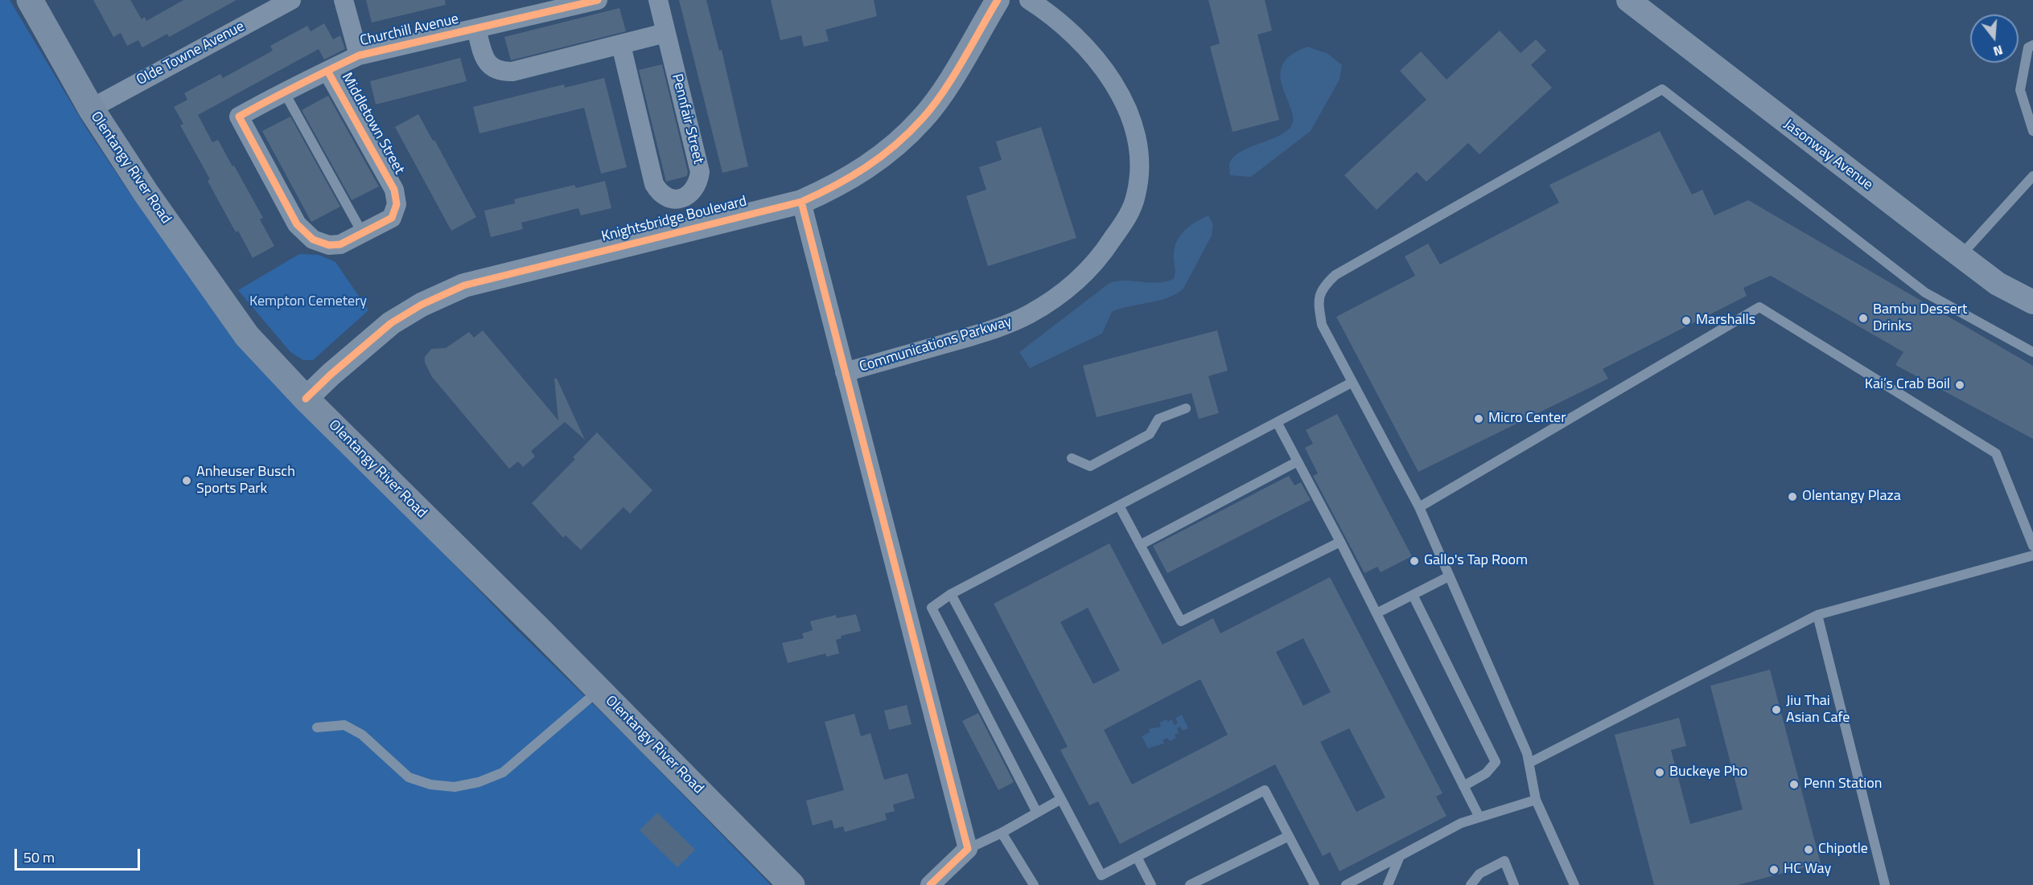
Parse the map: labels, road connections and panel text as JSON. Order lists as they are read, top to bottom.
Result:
{
  "streets": {
    "main road": ["Olentangy River Road"],
    "street": [
      "Churchill Avenue",
      "Olde Towne Avenue",
      "Pennfair Street",
      "Middletown Street",
      "Jasonway Avenue",
      "Knightsbridge Boulevard",
      "Communications Parkway"
    ]
  },
  "crossings": [
    ["Churchill Avenue", "Pennfair Street"],
    ["Churchill Avenue", "Middletown Street"],
    ["Olde Towne Avenue", "Olentangy River Road"],
    ["Olentangy River Road", "Knightsbridge Boulevard"]
  ],
  "parks": ["Kempton Cemetery"],
  "places": [
    "Bambu Dessert Drinks",
    "Marshalls",
    "Kai’s Crab Boil",
    "Micro Center",
    "Anheuser Busch Sports Park",
    "Olentangy Plaza",
    "Gallo's Tap Room",
    "Jiu Thai Asian Cafe",
    "Buckeye Pho",
    "Penn Station",
    "Chipotle",
    "HC Way"
  ],
  "scale_bar": "50 m",
  "north": "bottom"
}
